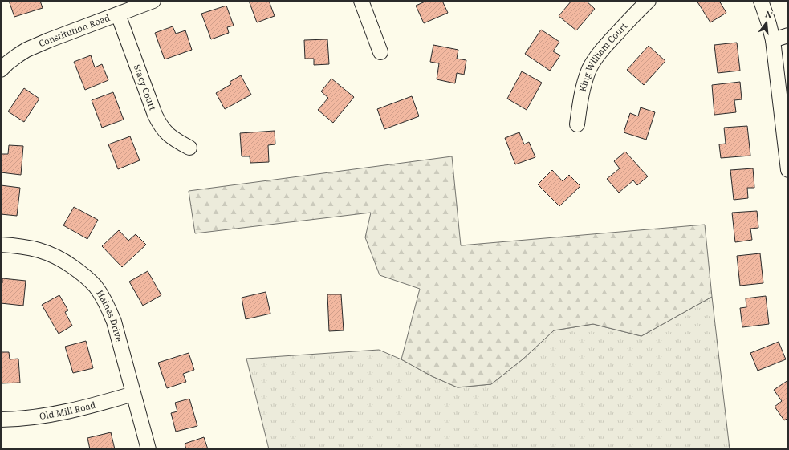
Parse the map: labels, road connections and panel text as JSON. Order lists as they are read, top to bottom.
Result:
{
  "streets": {
    "street": [
      "Constitution Road",
      "King William Court",
      "Stacy Court",
      "Haines Drive",
      "Old Mill Road"
    ]
  },
  "crossings": [
    ["Constitution Road", "Stacy Court"],
    ["Haines Drive", "Old Mill Road"]
  ],
  "north": "top"
}
